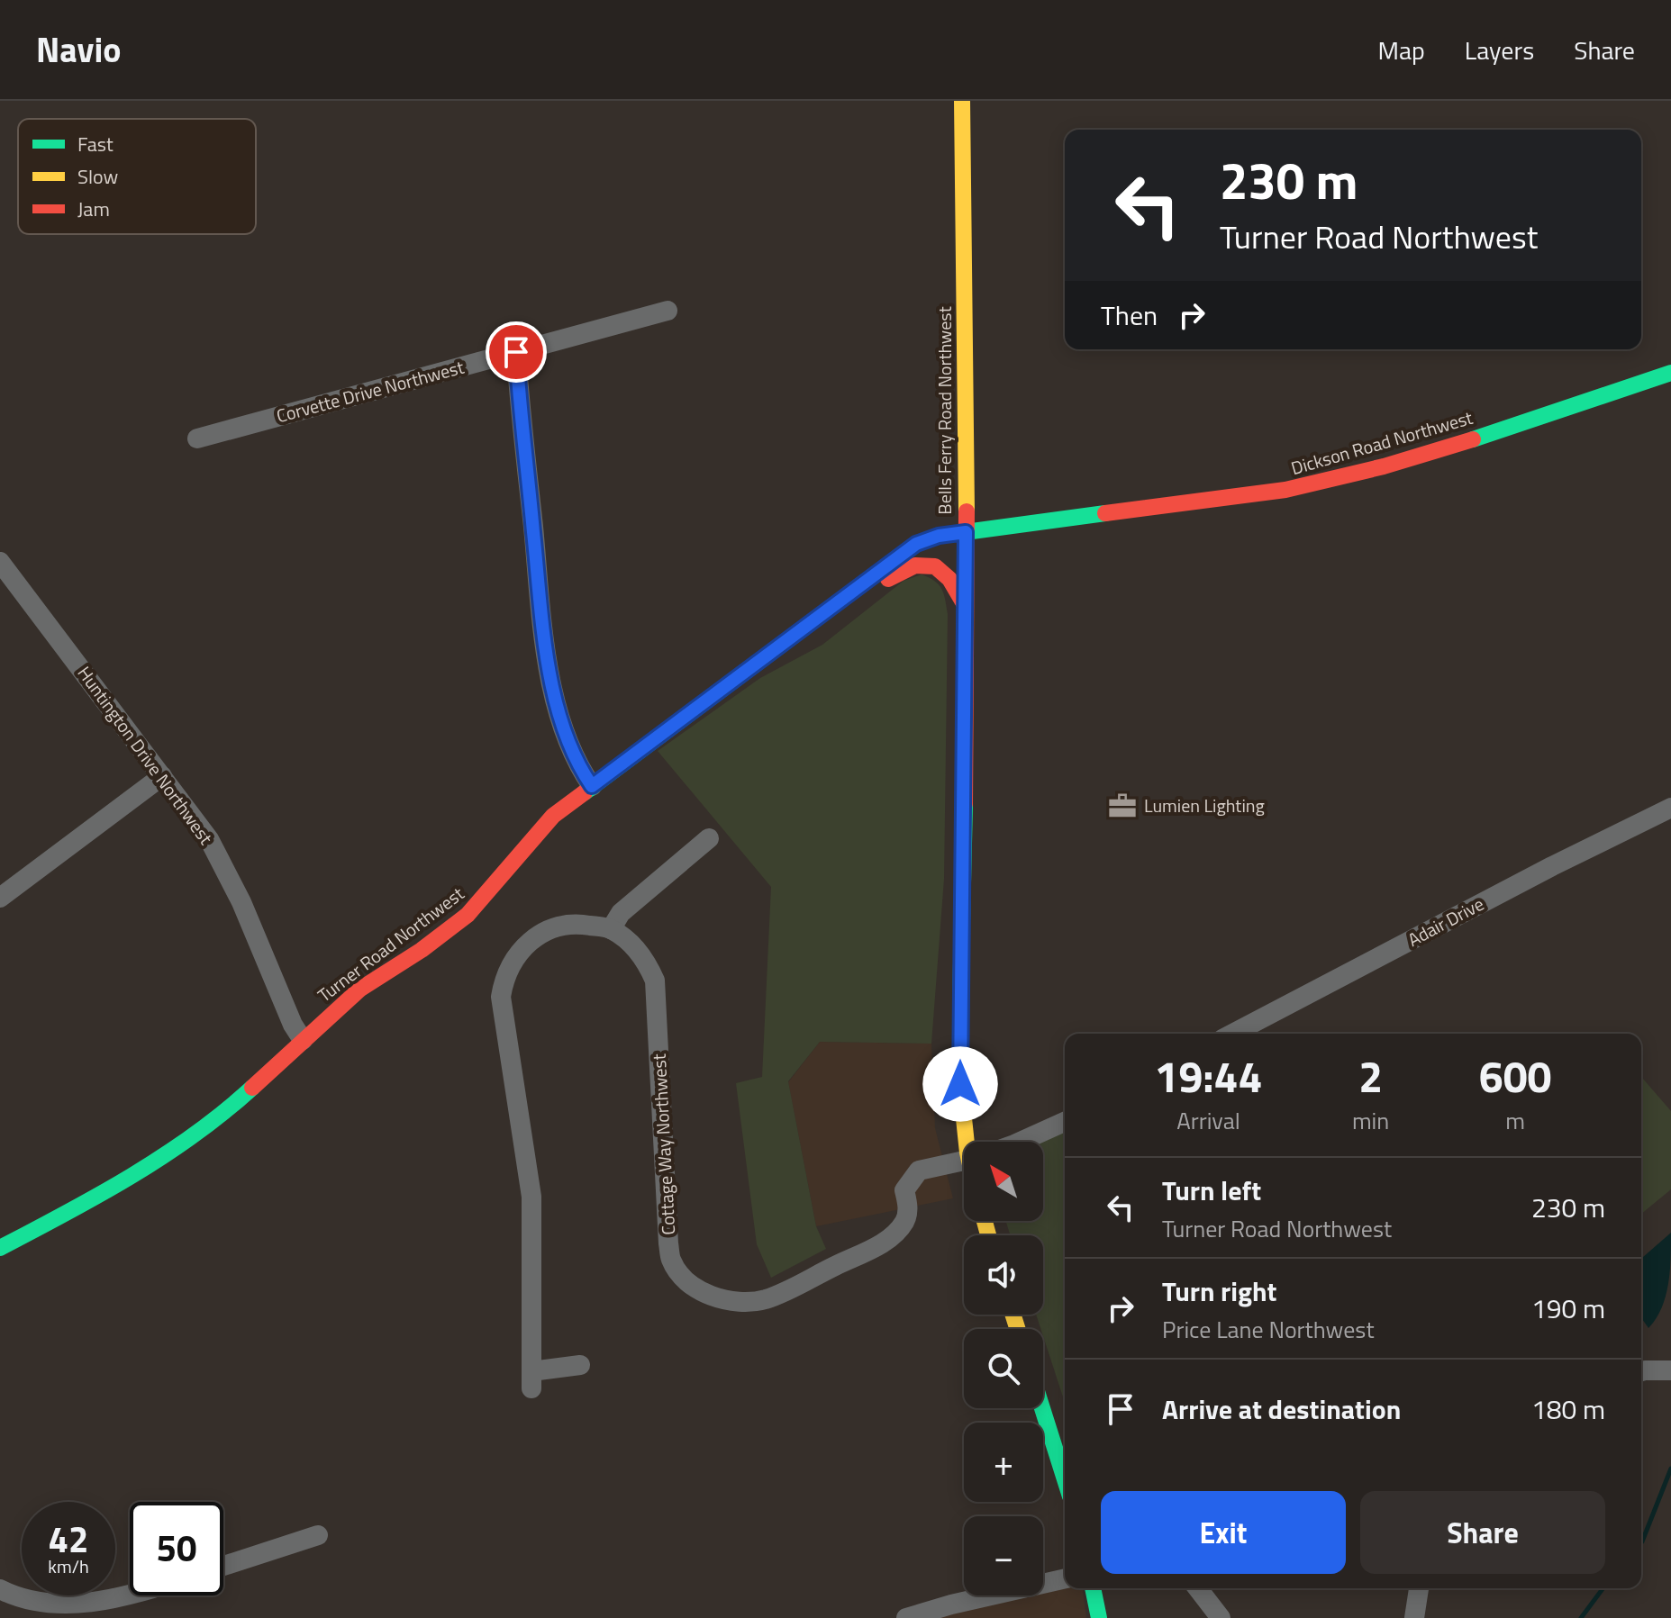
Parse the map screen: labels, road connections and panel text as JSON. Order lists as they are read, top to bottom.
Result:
{
  "streets": {
    "street": [
      "Corvette Drive Northwest",
      "Bells Ferry Road Northwest",
      "Dickson Road Northwest",
      "Huntington Drive Northwest",
      "Adair Drive",
      "Turner Road Northwest",
      "Cottage Way Northwest"
    ]
  },
  "crossings": [
    ["Bells Ferry Road Northwest", "Dickson Road Northwest"],
    ["Bells Ferry Road Northwest", "Turner Road Northwest"],
    ["Dickson Road Northwest", "Turner Road Northwest"],
    ["Huntington Drive Northwest", "Turner Road Northwest"]
  ],
  "places": {
    "office": ["Lumien Lighting"]
  },
  "legend": ["Fast", "Slow", "Jam"],
  "north": "top left",
  "page": {
    "header": "Navio",
    "nav": ["Map", "Layers", "Share"],
    "turn": ["230 m", "Turner Road Northwest"],
    "then": "Then",
    "eta": [
      "19:44",
      "Arrival",
      "2",
      "min",
      "600",
      "m"
    ],
    "map_buttons": ["+", "−"],
    "list": [
      {
        "name": "Turn left",
        "note": "Turner Road Northwest",
        "value": "230 m"
      },
      {
        "name": "Turn right",
        "note": "Price Lane Northwest",
        "value": "190 m"
      },
      {
        "name": "Arrive at destination",
        "value": "180 m"
      }
    ],
    "buttons": ["Exit", "Share"],
    "speed": "42 km/h",
    "limit": "50"
  }
}
